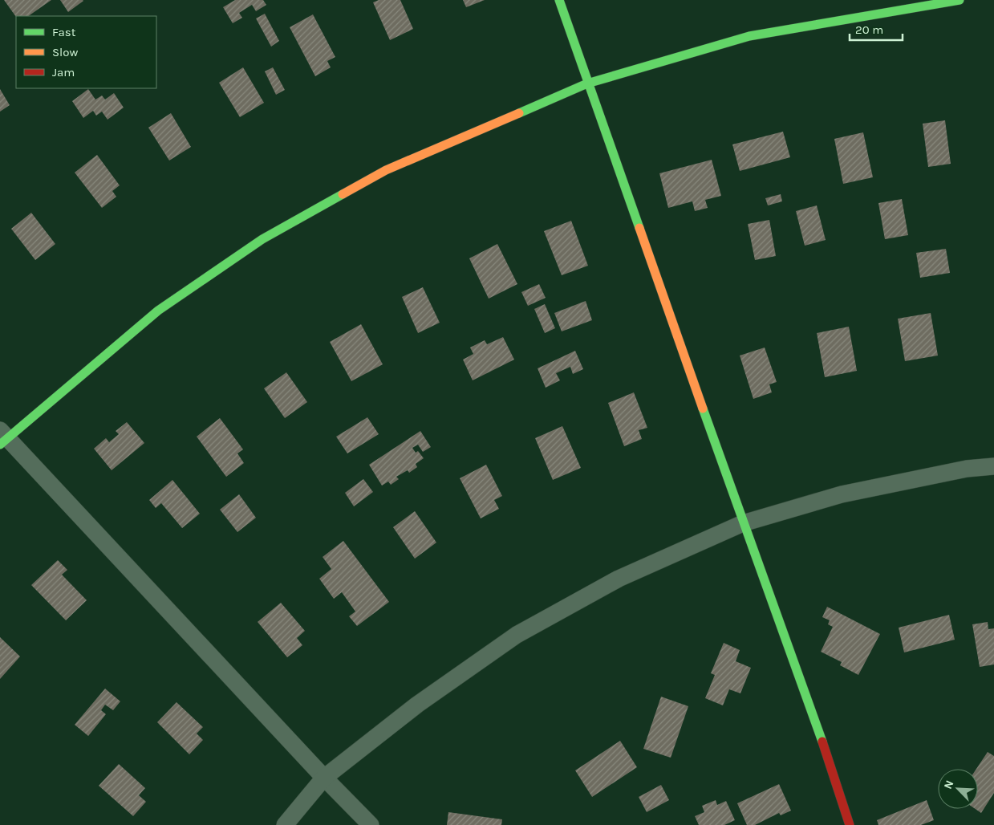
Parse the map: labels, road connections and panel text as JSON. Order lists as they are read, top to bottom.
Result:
{
  "legend": ["Fast", "Slow", "Jam"],
  "scale_bar": "20 m",
  "north": "top left"
}
